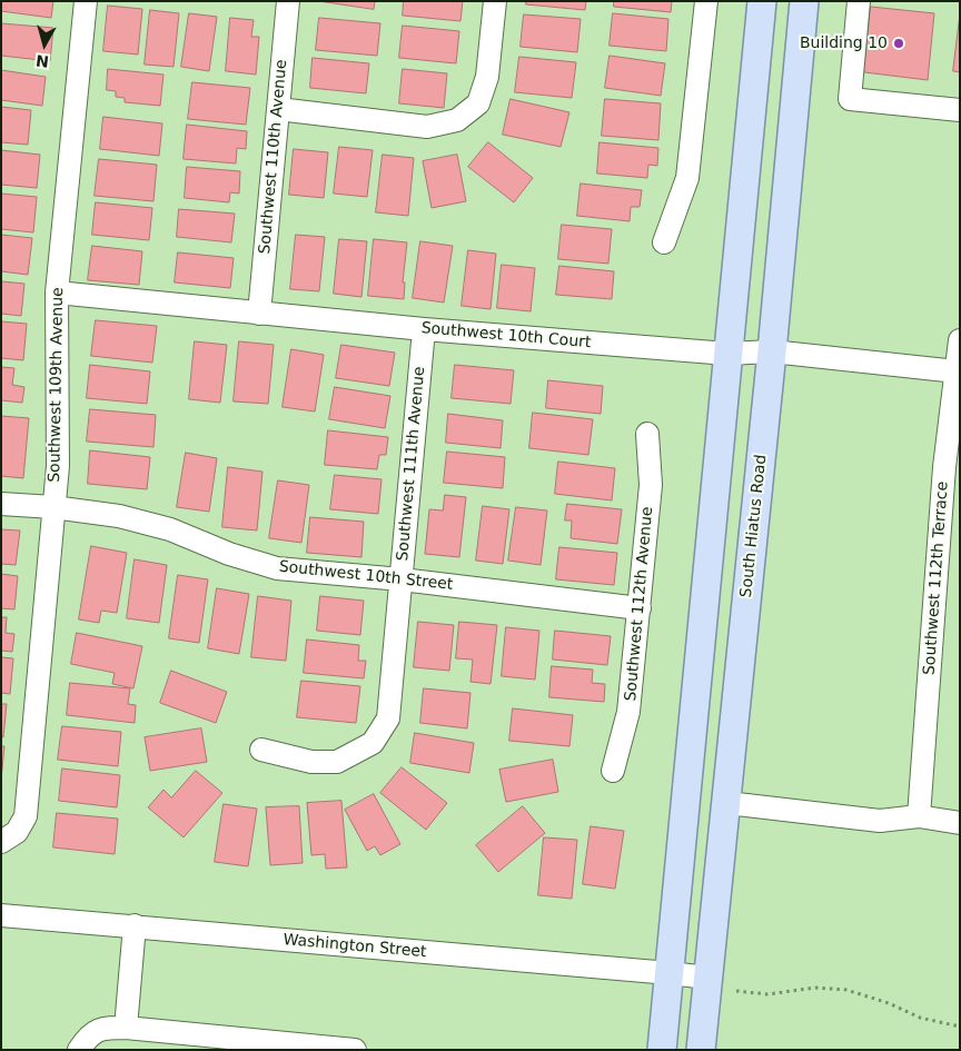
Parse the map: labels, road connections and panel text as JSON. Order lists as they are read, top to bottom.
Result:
{
  "streets": {
    "main road": ["South Hiatus Road"],
    "street": [
      "Southwest 110th Avenue",
      "Southwest 10th Court",
      "Southwest 109th Avenue",
      "Southwest 111th Avenue",
      "Southwest 10th Street",
      "Southwest 112th Terrace",
      "Southwest 112th Avenue",
      "Washington Street"
    ]
  },
  "crossings": [
    ["Southwest 110th Avenue", "Southwest 10th Court"],
    ["Southwest 10th Court", "Southwest 109th Avenue"],
    ["Southwest 10th Court", "Southwest 111th Avenue"],
    ["Southwest 10th Court", "South Hiatus Road"],
    ["Southwest 10th Court", "Southwest 112th Terrace"],
    ["Southwest 109th Avenue", "Southwest 10th Street"],
    ["Southwest 111th Avenue", "Southwest 10th Street"],
    ["South Hiatus Road", "Washington Street"],
    ["Southwest 10th Street", "Southwest 112th Avenue"]
  ],
  "places": ["Building 10"],
  "north": "bottom"
}
